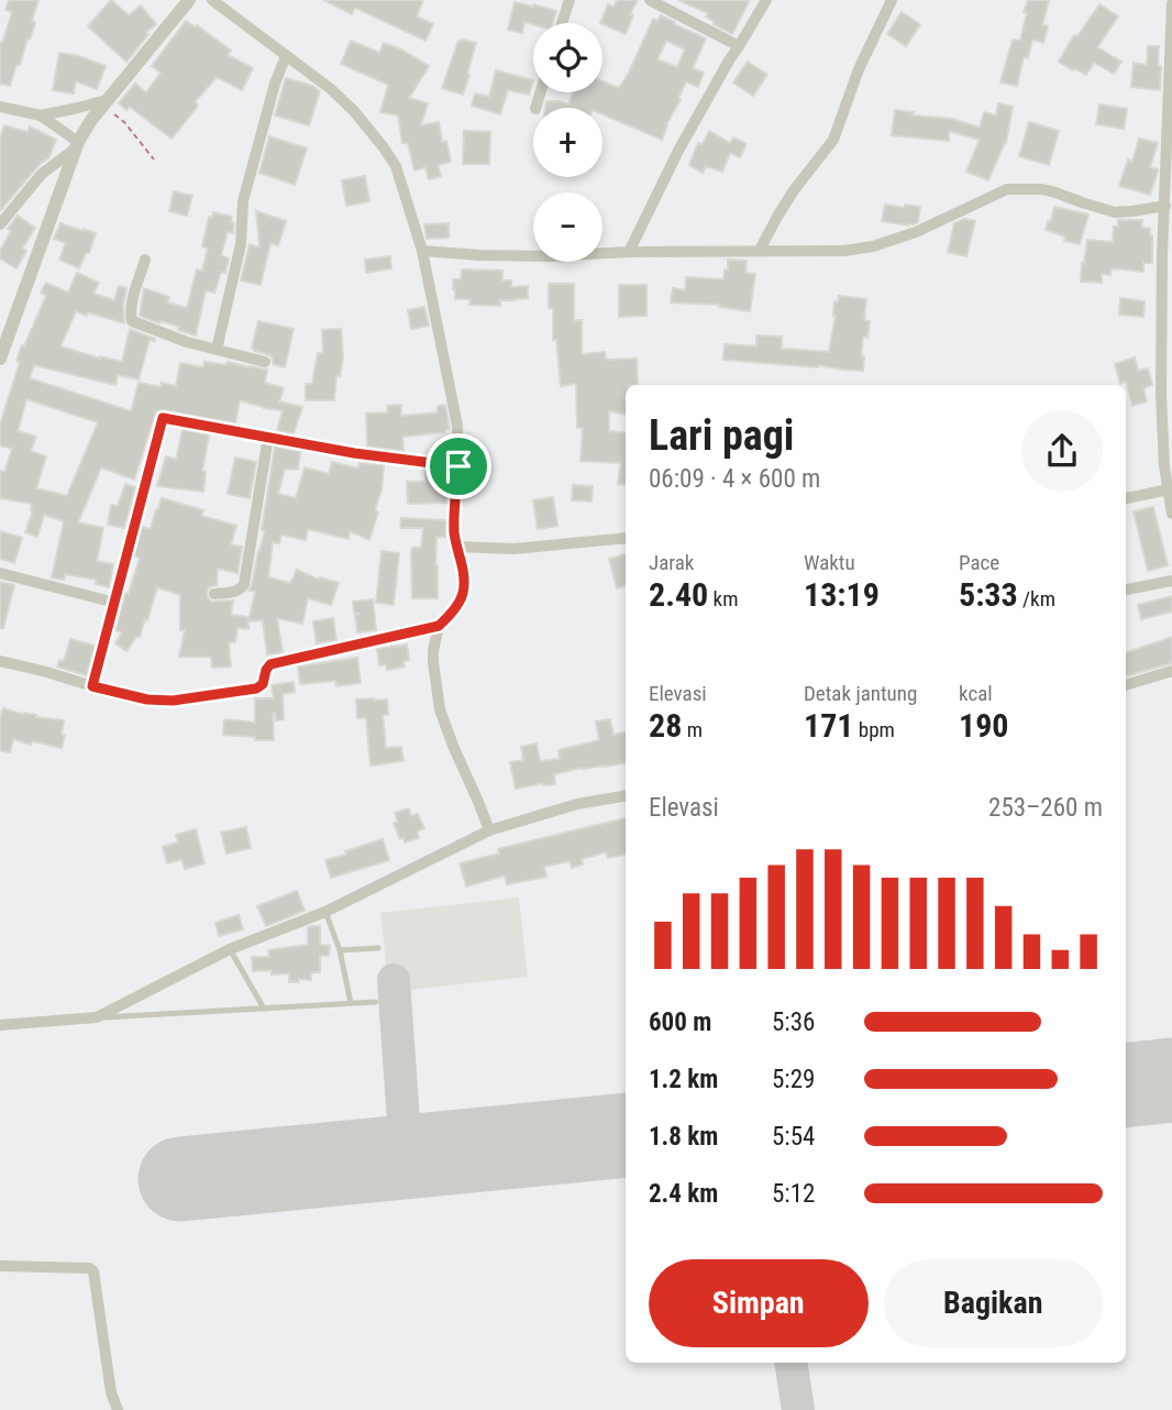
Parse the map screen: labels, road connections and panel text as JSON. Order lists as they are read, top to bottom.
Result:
{
  "page": {
    "map_buttons": ["+", "−"],
    "heading": ["Lari pagi", "06:09 · 4 × 600 m"],
    "stats": [
      ["Jarak", "2.40 km"],
      ["Waktu", "13:19"],
      ["Pace", "5:33 /km"],
      ["Elevasi", "28 m"],
      ["Detak jantung", "171 bpm"],
      ["kcal", "190"]
    ],
    "chart": ["Elevasi", "253–260 m"],
    "list": [
      {
        "name": "600 m",
        "note": "5:36"
      },
      {
        "name": "1.2 km",
        "note": "5:29"
      },
      {
        "name": "1.8 km",
        "note": "5:54"
      },
      {
        "name": "2.4 km",
        "note": "5:12"
      }
    ],
    "buttons": ["Simpan", "Bagikan"]
  }
}
